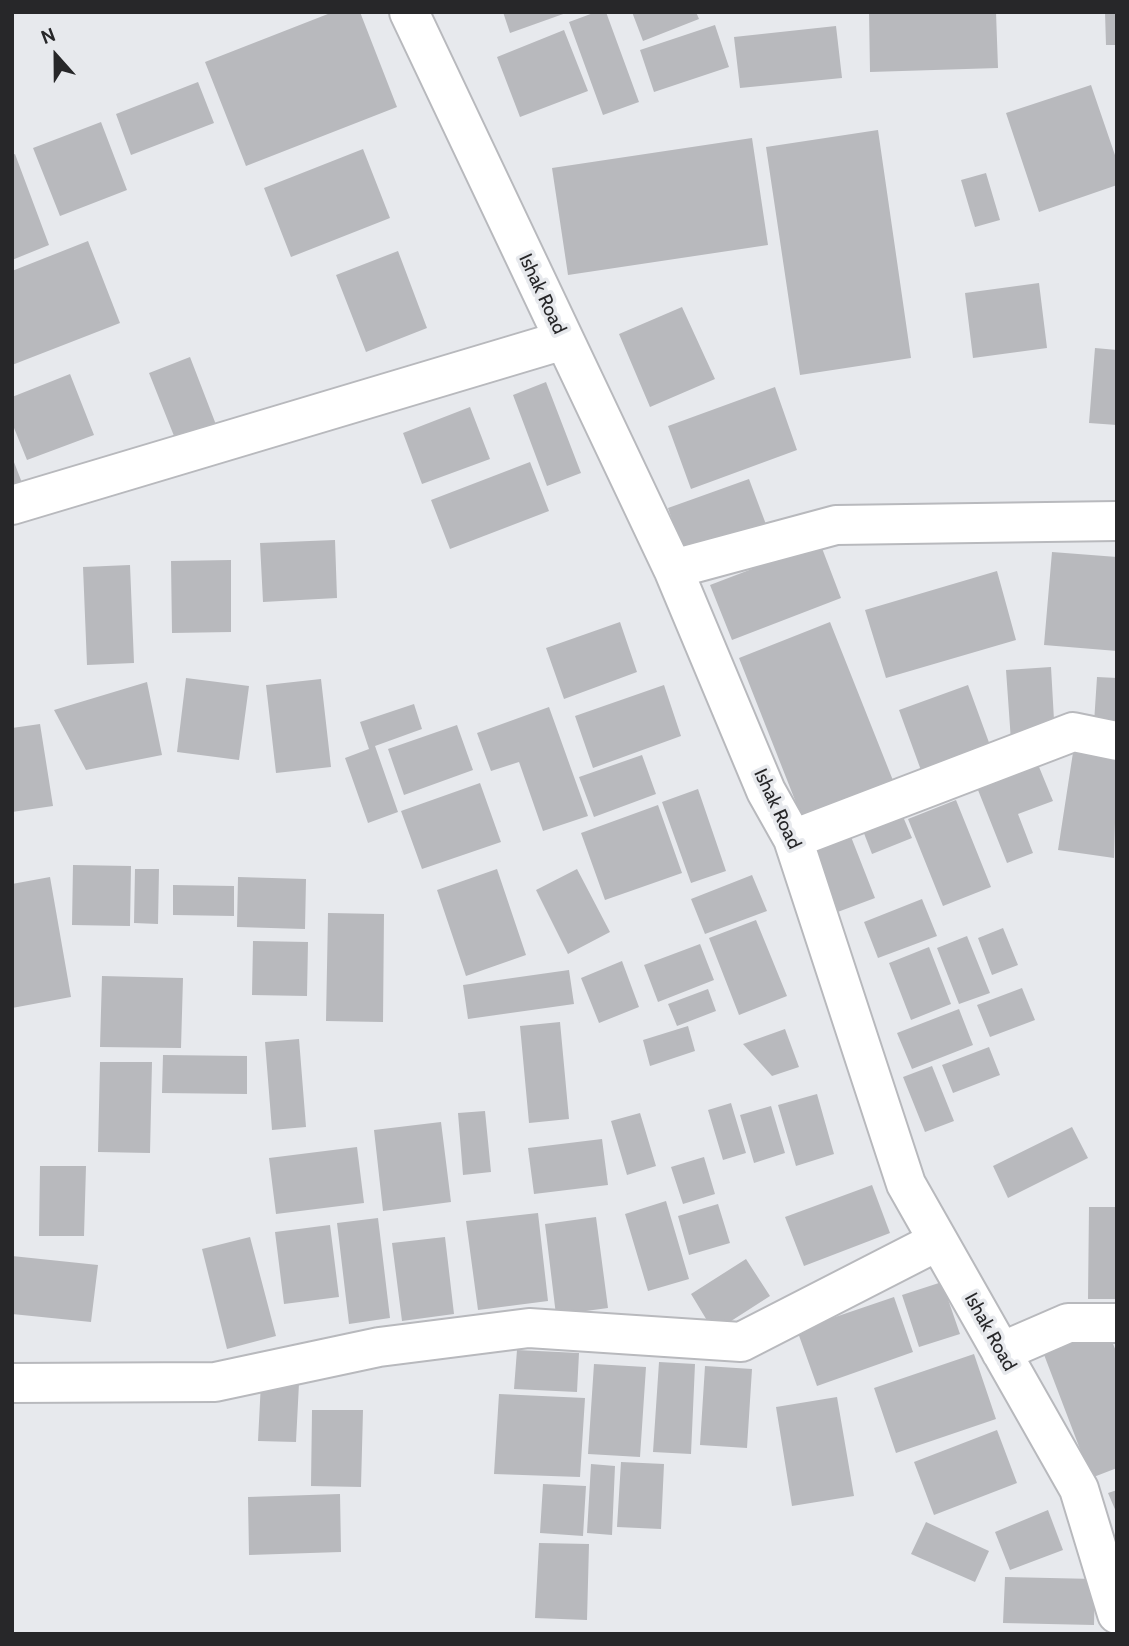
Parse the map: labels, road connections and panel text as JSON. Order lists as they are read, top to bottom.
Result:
{
  "streets": {
    "street": ["Ishak Road"]
  },
  "north": "top"
}
